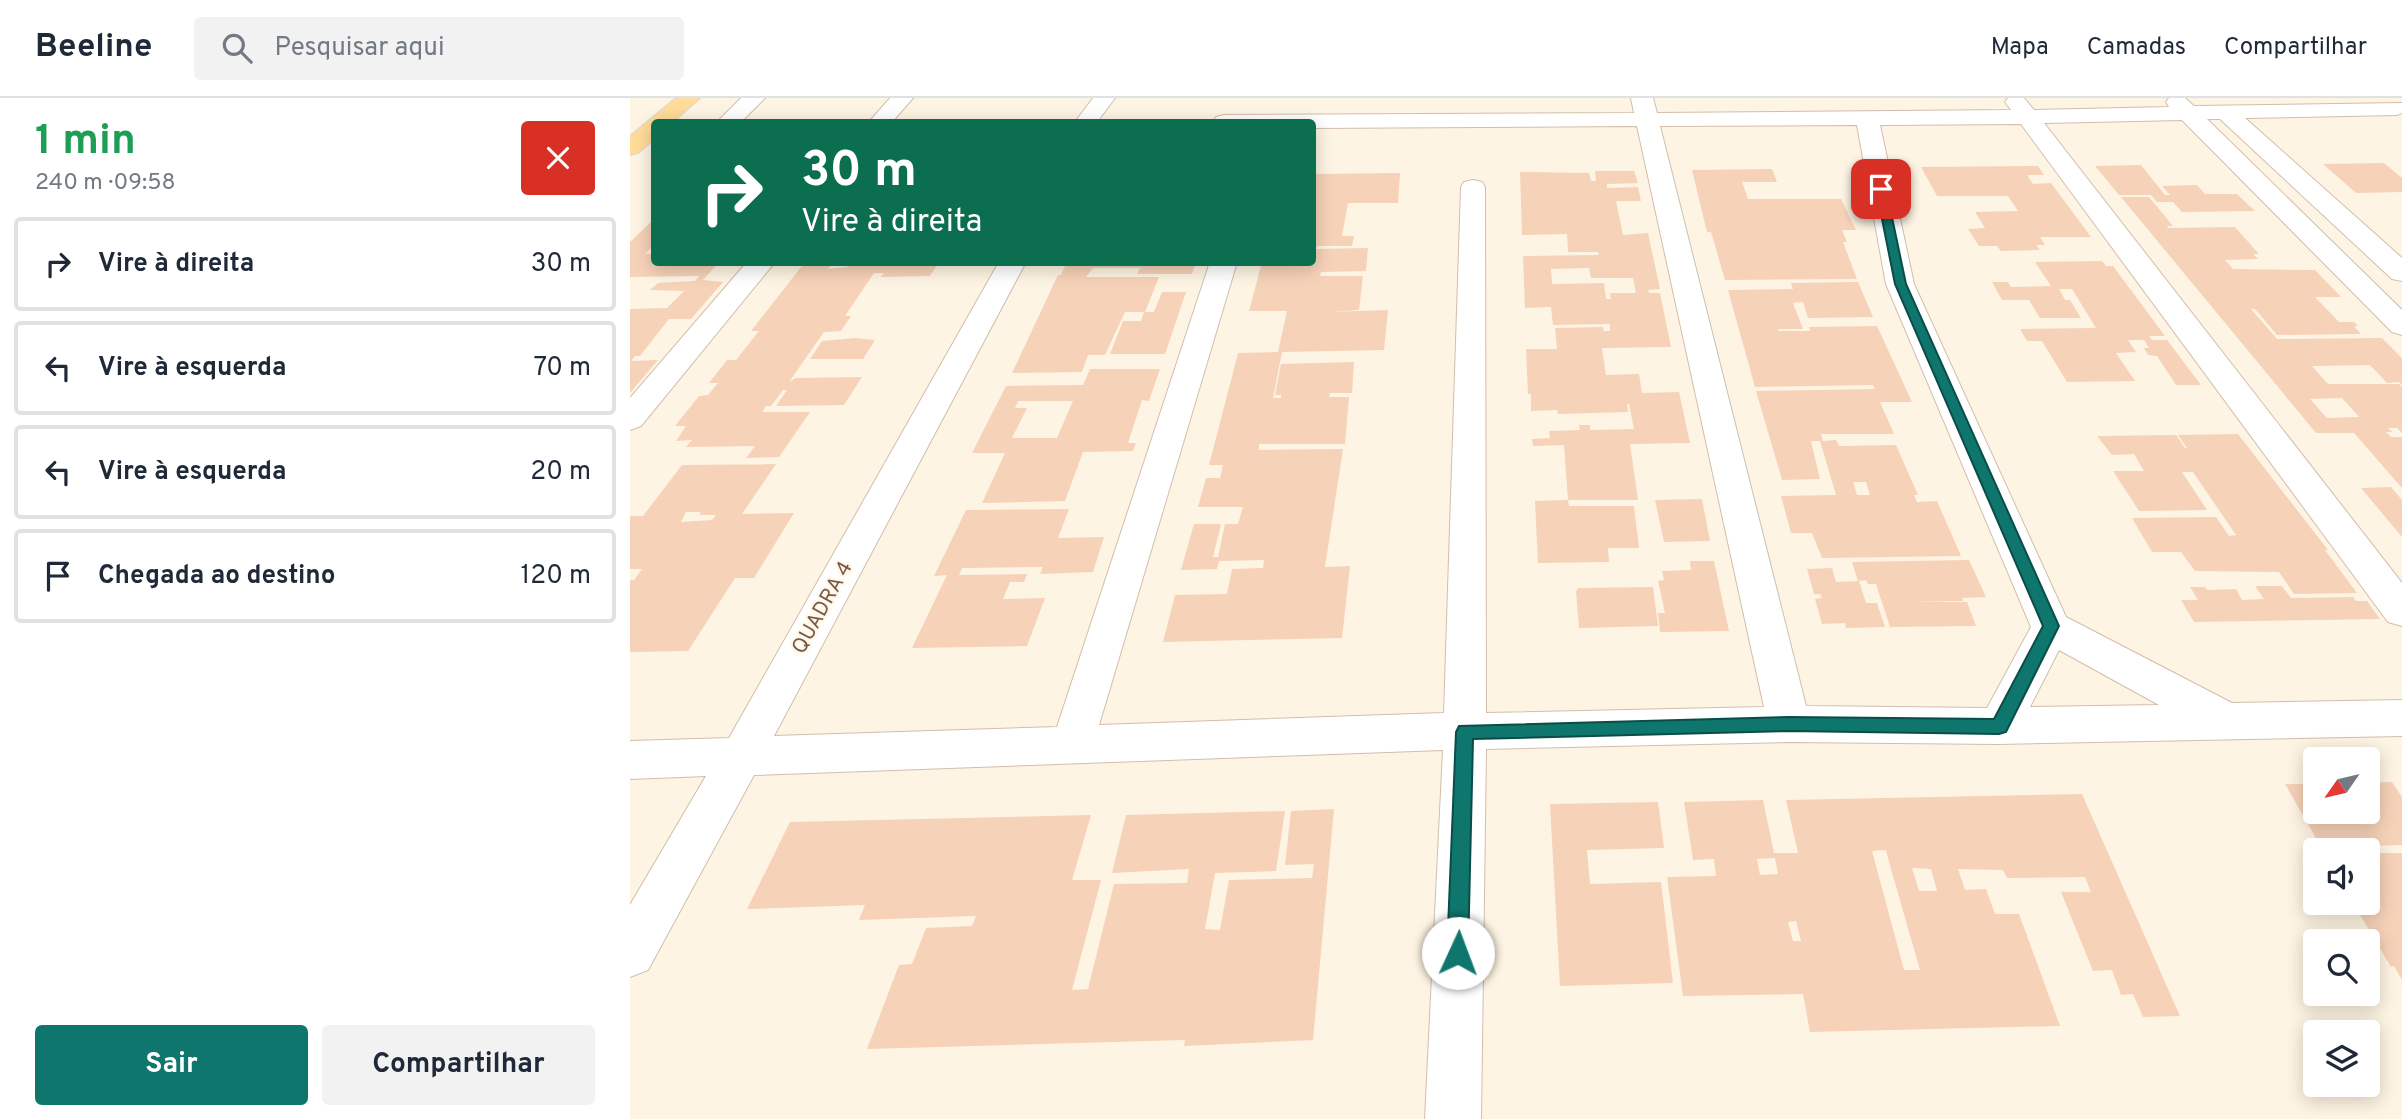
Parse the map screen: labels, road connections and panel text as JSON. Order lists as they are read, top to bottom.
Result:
{
  "streets": {
    "street": ["QUADRA 4"]
  },
  "north": "bottom left",
  "page": {
    "header": "Beeline",
    "search": "Pesquisar aqui",
    "nav": ["Mapa", "Camadas", "Compartilhar"],
    "heading": ["1 min", "240 m · 09:58"],
    "turn": ["30 m", "Vire à direita"],
    "list": [
      {
        "name": "Vire à direita",
        "value": "30 m"
      },
      {
        "name": "Vire à esquerda",
        "value": "70 m"
      },
      {
        "name": "Vire à esquerda",
        "value": "20 m"
      },
      {
        "name": "Chegada ao destino",
        "value": "120 m"
      }
    ],
    "buttons": ["Sair", "Compartilhar"]
  }
}
